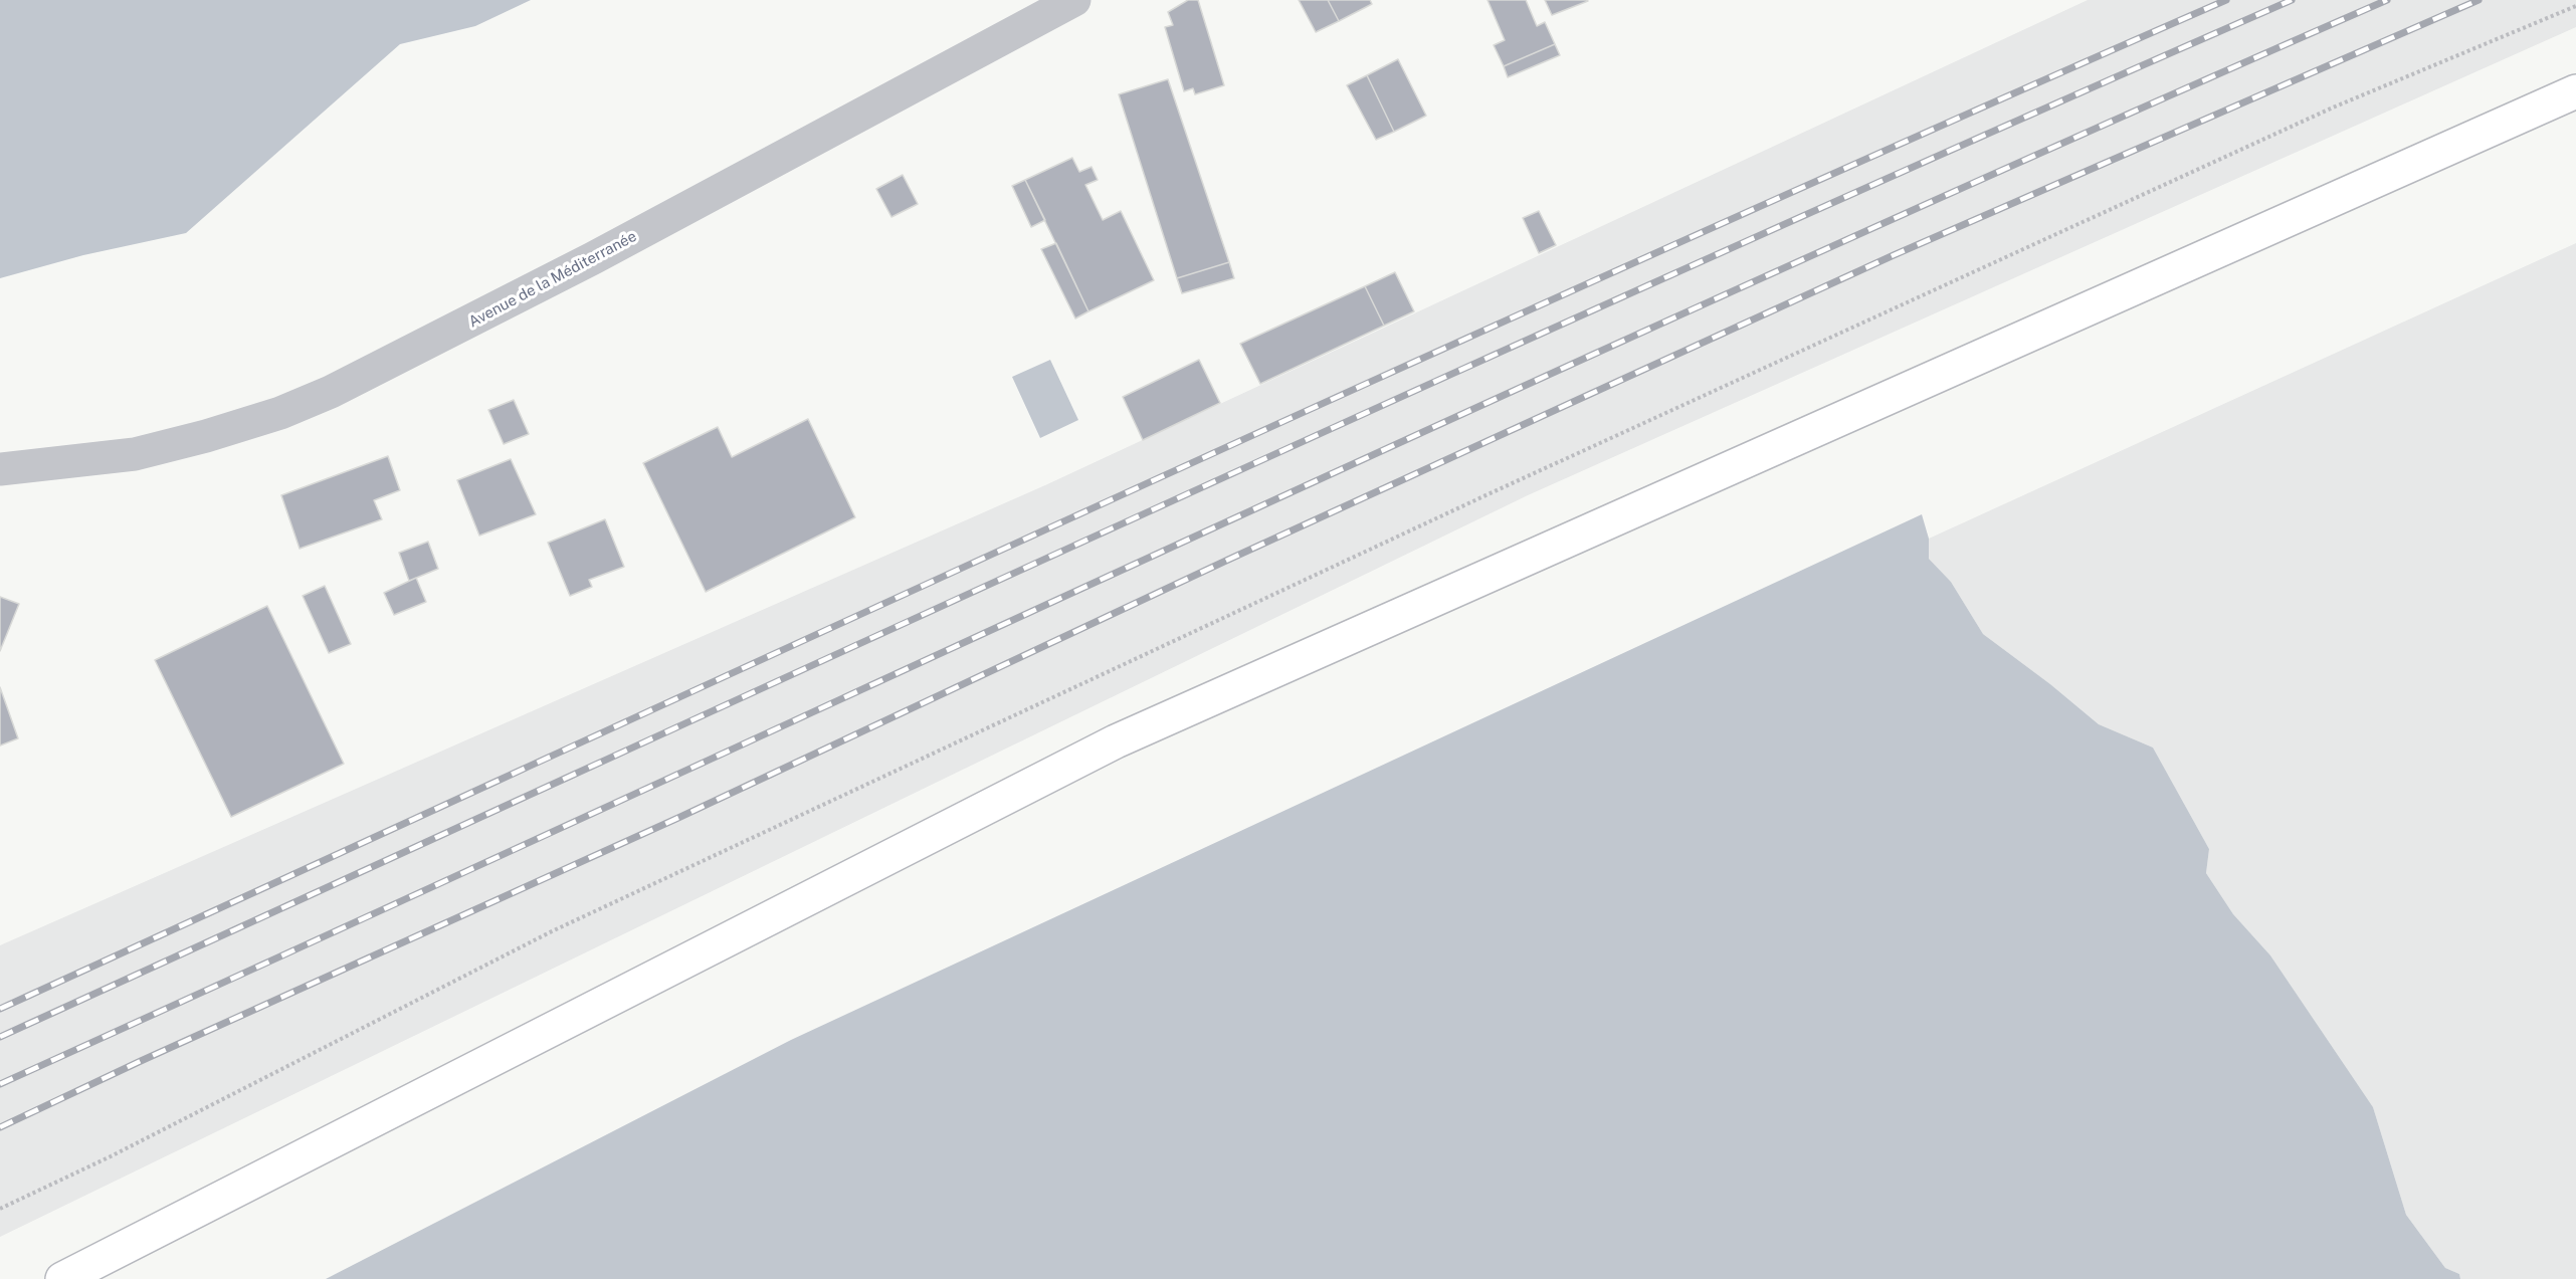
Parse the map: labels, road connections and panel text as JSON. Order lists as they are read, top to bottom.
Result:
{
  "streets": {
    "street": ["Avenue de la Méditerranée"]
  }
}
